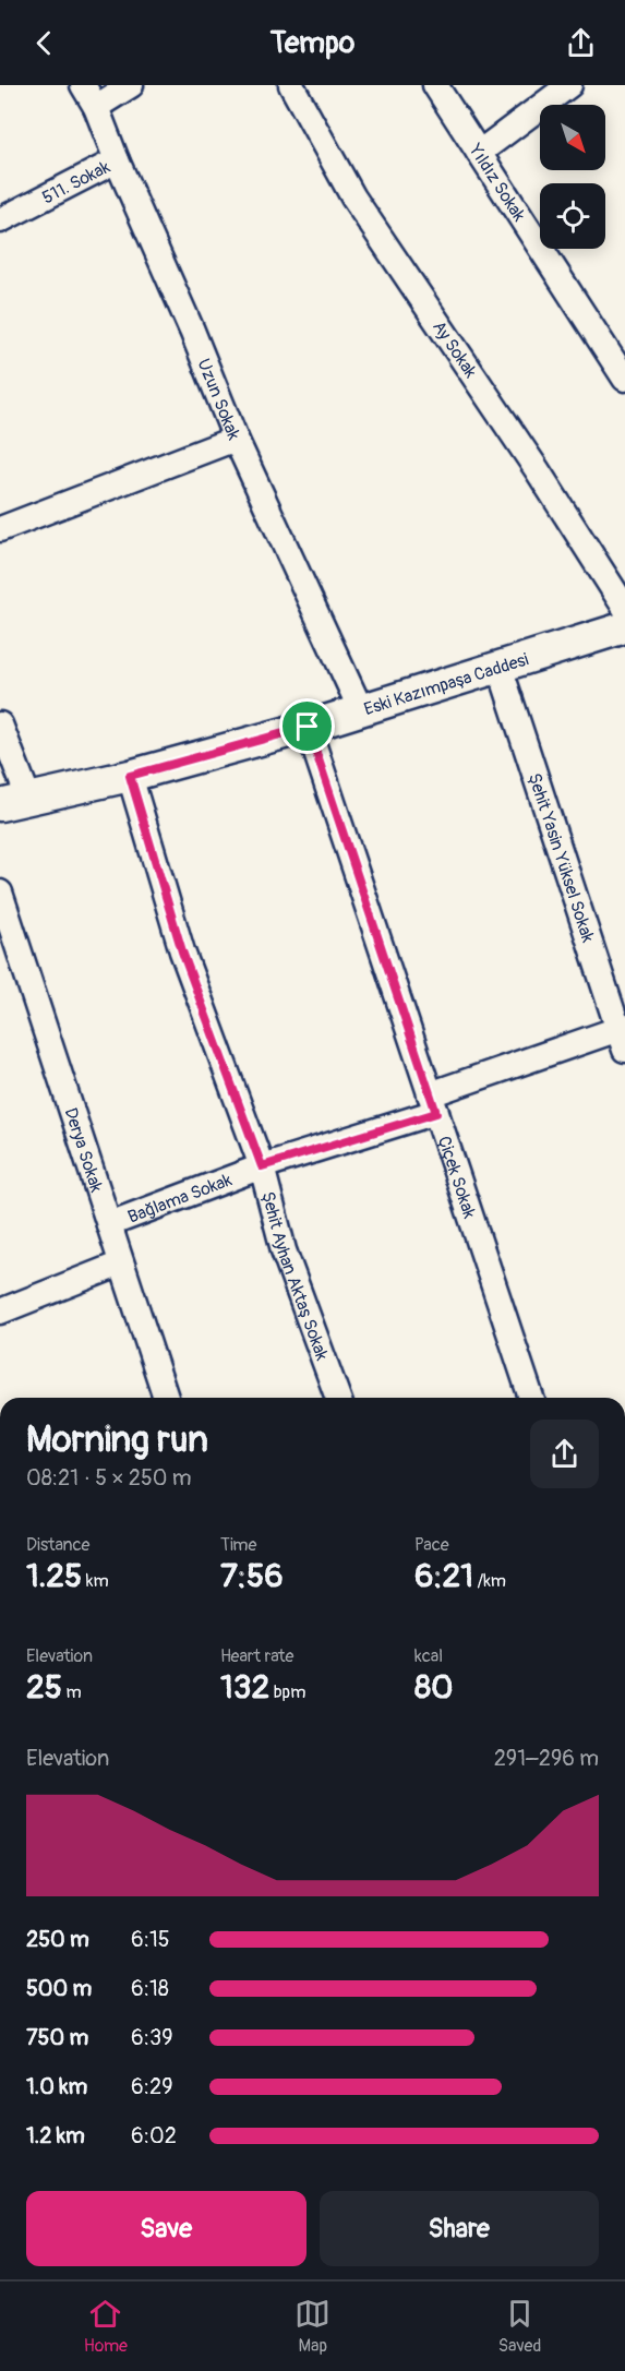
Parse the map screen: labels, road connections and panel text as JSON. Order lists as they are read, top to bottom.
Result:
{
  "streets": {
    "street": [
      "511. Sokak",
      "Yıldız Sokak",
      "Ay Sokak",
      "Uzun Sokak",
      "Eski Kazımpaşa Caddesi",
      "Şehit Yasin Yüksel Sokak",
      "Derya Sokak",
      "Çiçek Sokak",
      "Bağlama Sokak",
      "Şehit Ayhan Aktaş Sokak"
    ]
  },
  "crossings": [
    ["511. Sokak", "Uzun Sokak"],
    ["Uzun Sokak", "Eski Kazımpaşa Caddesi"],
    ["Eski Kazımpaşa Caddesi", "Şehit Yasin Yüksel Sokak"],
    ["Eski Kazımpaşa Caddesi", "Çiçek Sokak"],
    ["Eski Kazımpaşa Caddesi", "Şehit Ayhan Aktaş Sokak"],
    ["Şehit Yasin Yüksel Sokak", "Bağlama Sokak"],
    ["Derya Sokak", "Bağlama Sokak"],
    ["Çiçek Sokak", "Bağlama Sokak"],
    ["Bağlama Sokak", "Şehit Ayhan Aktaş Sokak"]
  ],
  "north": "bottom right",
  "page": {
    "header": "Tempo",
    "heading": ["Morning run", "08:21 · 5 × 250 m"],
    "stats": [
      ["Distance", "1.25 km"],
      ["Time", "7:56"],
      ["Pace", "6:21 /km"],
      ["Elevation", "25 m"],
      ["Heart rate", "132 bpm"],
      ["kcal", "80"]
    ],
    "chart": ["Elevation", "291–296 m"],
    "list": [
      {
        "name": "250 m",
        "note": "6:15"
      },
      {
        "name": "500 m",
        "note": "6:18"
      },
      {
        "name": "750 m",
        "note": "6:39"
      },
      {
        "name": "1.0 km",
        "note": "6:29"
      },
      {
        "name": "1.2 km",
        "note": "6:02"
      }
    ],
    "buttons": ["Save", "Share"],
    "tabs": ["Home", "Map", "Saved"]
  }
}
